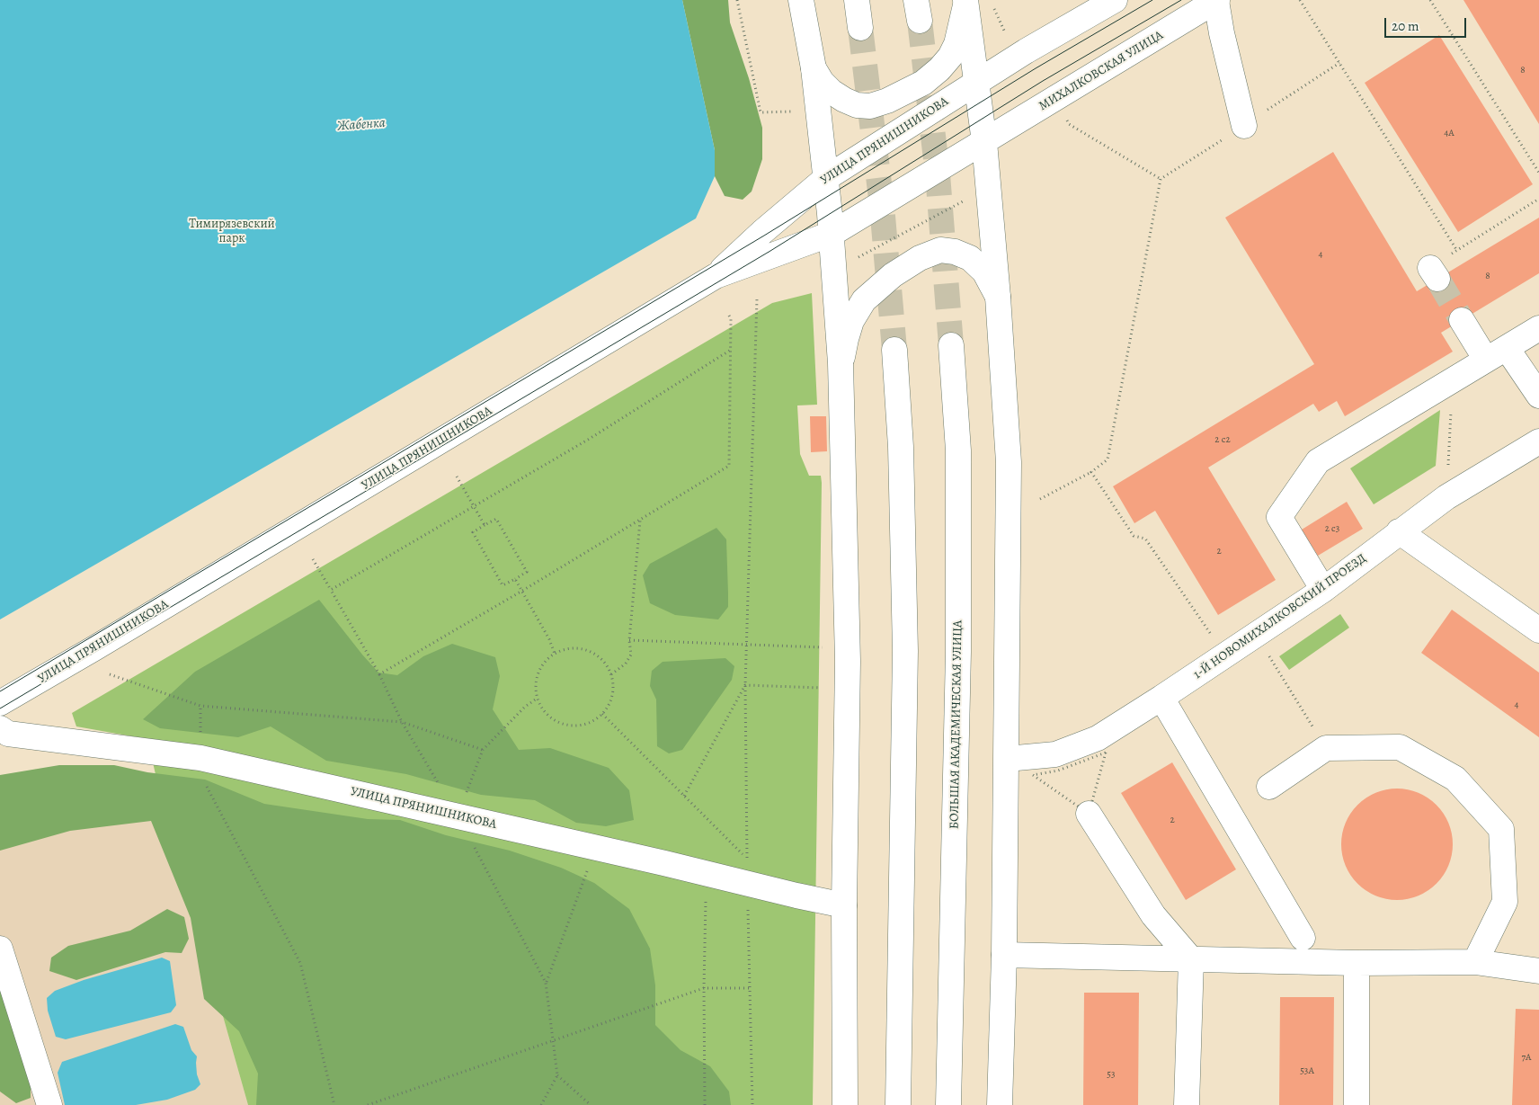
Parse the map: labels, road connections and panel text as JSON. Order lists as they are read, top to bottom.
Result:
{
  "streets": {
    "main road": [
      "МИХАЛКОВСКАЯ УЛИЦА",
      "УЛИЦА ПРЯНИШНИКОВА",
      "1-Й НОВОМИХАЛКОВСКИЙ ПРОЕЗД",
      "БОЛЬШАЯ АКАДЕМИЧЕСКАЯ УЛИЦА"
    ]
  },
  "crossings": [
    ["МИХАЛКОВСКАЯ УЛИЦА", "УЛИЦА ПРЯНИШНИКОВА"]
  ],
  "water": ["Жабенка"],
  "parks": ["Тимирязевский парк"],
  "house_numbers": [
    "8",
    "4А",
    "4",
    "8",
    "2 с2",
    "2 c3",
    "2",
    "4",
    "2",
    "7А",
    "53А",
    "53"
  ],
  "scale_bar": "20 m"
}
